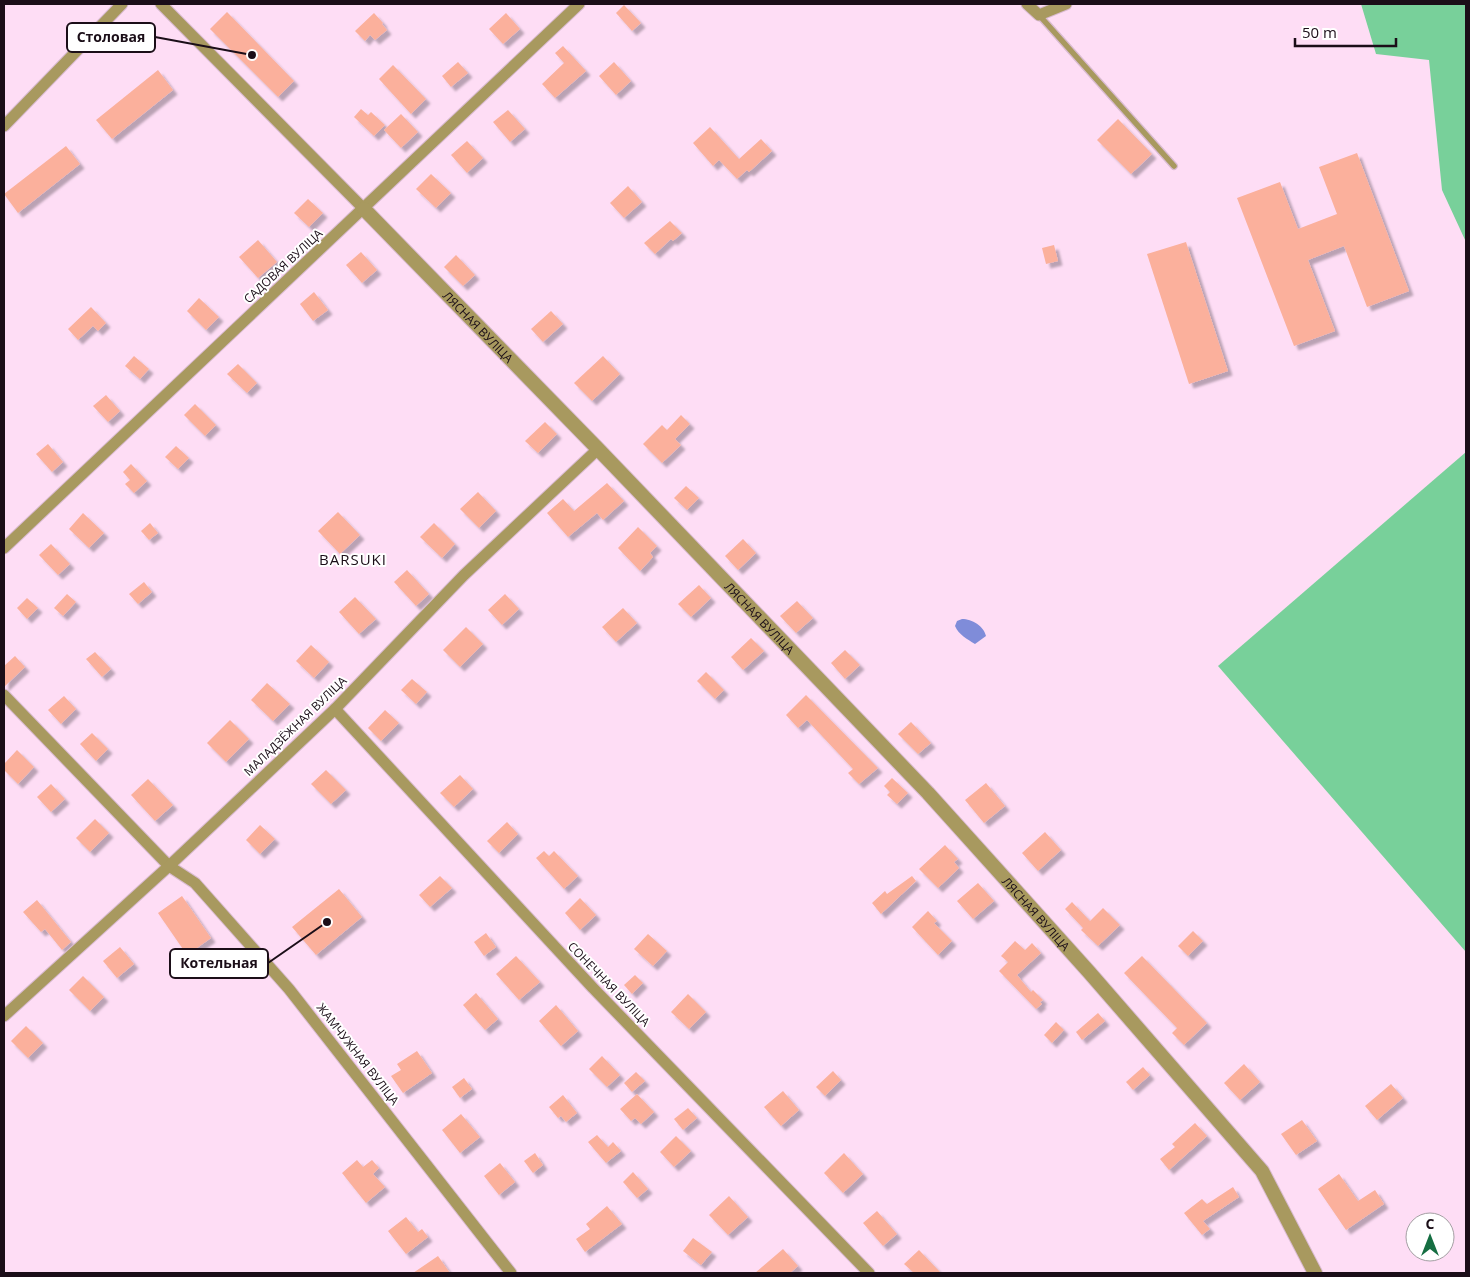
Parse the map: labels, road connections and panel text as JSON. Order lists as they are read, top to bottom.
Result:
{
  "streets": {
    "street": [
      "САДОВАЯ ВУЛІЦА",
      "ЛЯСНАЯ ВУЛІЦА",
      "МАЛАДЗЁЖНАЯ ВУЛІЦА",
      "СОНЕЧНАЯ ВУЛІЦА",
      "ЖАМЧУЖНАЯ ВУЛІЦА"
    ]
  },
  "crossings": [
    ["САДОВАЯ ВУЛІЦА", "ЛЯСНАЯ ВУЛІЦА"],
    ["ЛЯСНАЯ ВУЛІЦА", "МАЛАДЗЁЖНАЯ ВУЛІЦА"],
    ["МАЛАДЗЁЖНАЯ ВУЛІЦА", "СОНЕЧНАЯ ВУЛІЦА"],
    ["МАЛАДЗЁЖНАЯ ВУЛІЦА", "ЖАМЧУЖНАЯ ВУЛІЦА"]
  ],
  "districts": ["BARSUKI"],
  "places": ["Столовая", "Котельная"],
  "scale_bar": "50 m",
  "north": "top"
}
